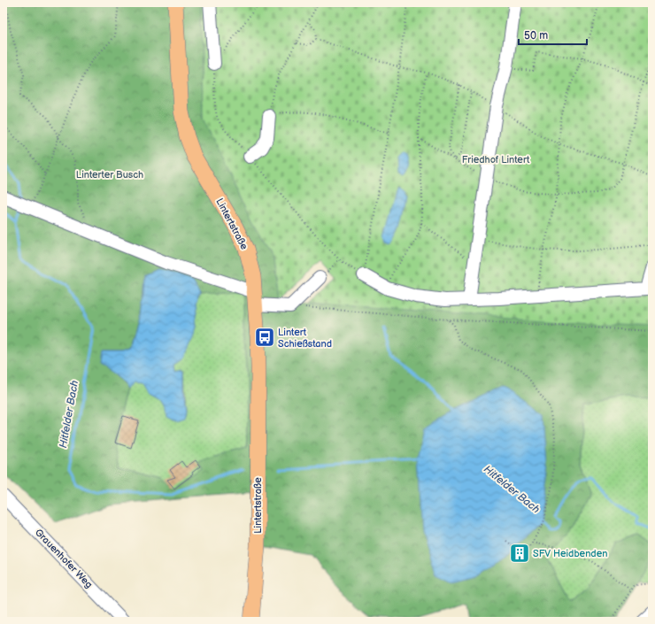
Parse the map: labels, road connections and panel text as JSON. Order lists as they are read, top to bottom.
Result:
{
  "streets": {
    "main road": ["Lintertstraße"],
    "street": ["Grauenhofer Weg"]
  },
  "water": ["Hitfelder Bach"],
  "parks": ["Friedhof Lintert", "Linterter Busch"],
  "places": {
    "bus stop": ["Lintert Schießstand"],
    "building": ["SFV Heidbenden"]
  },
  "scale_bar": "50 m"
}
